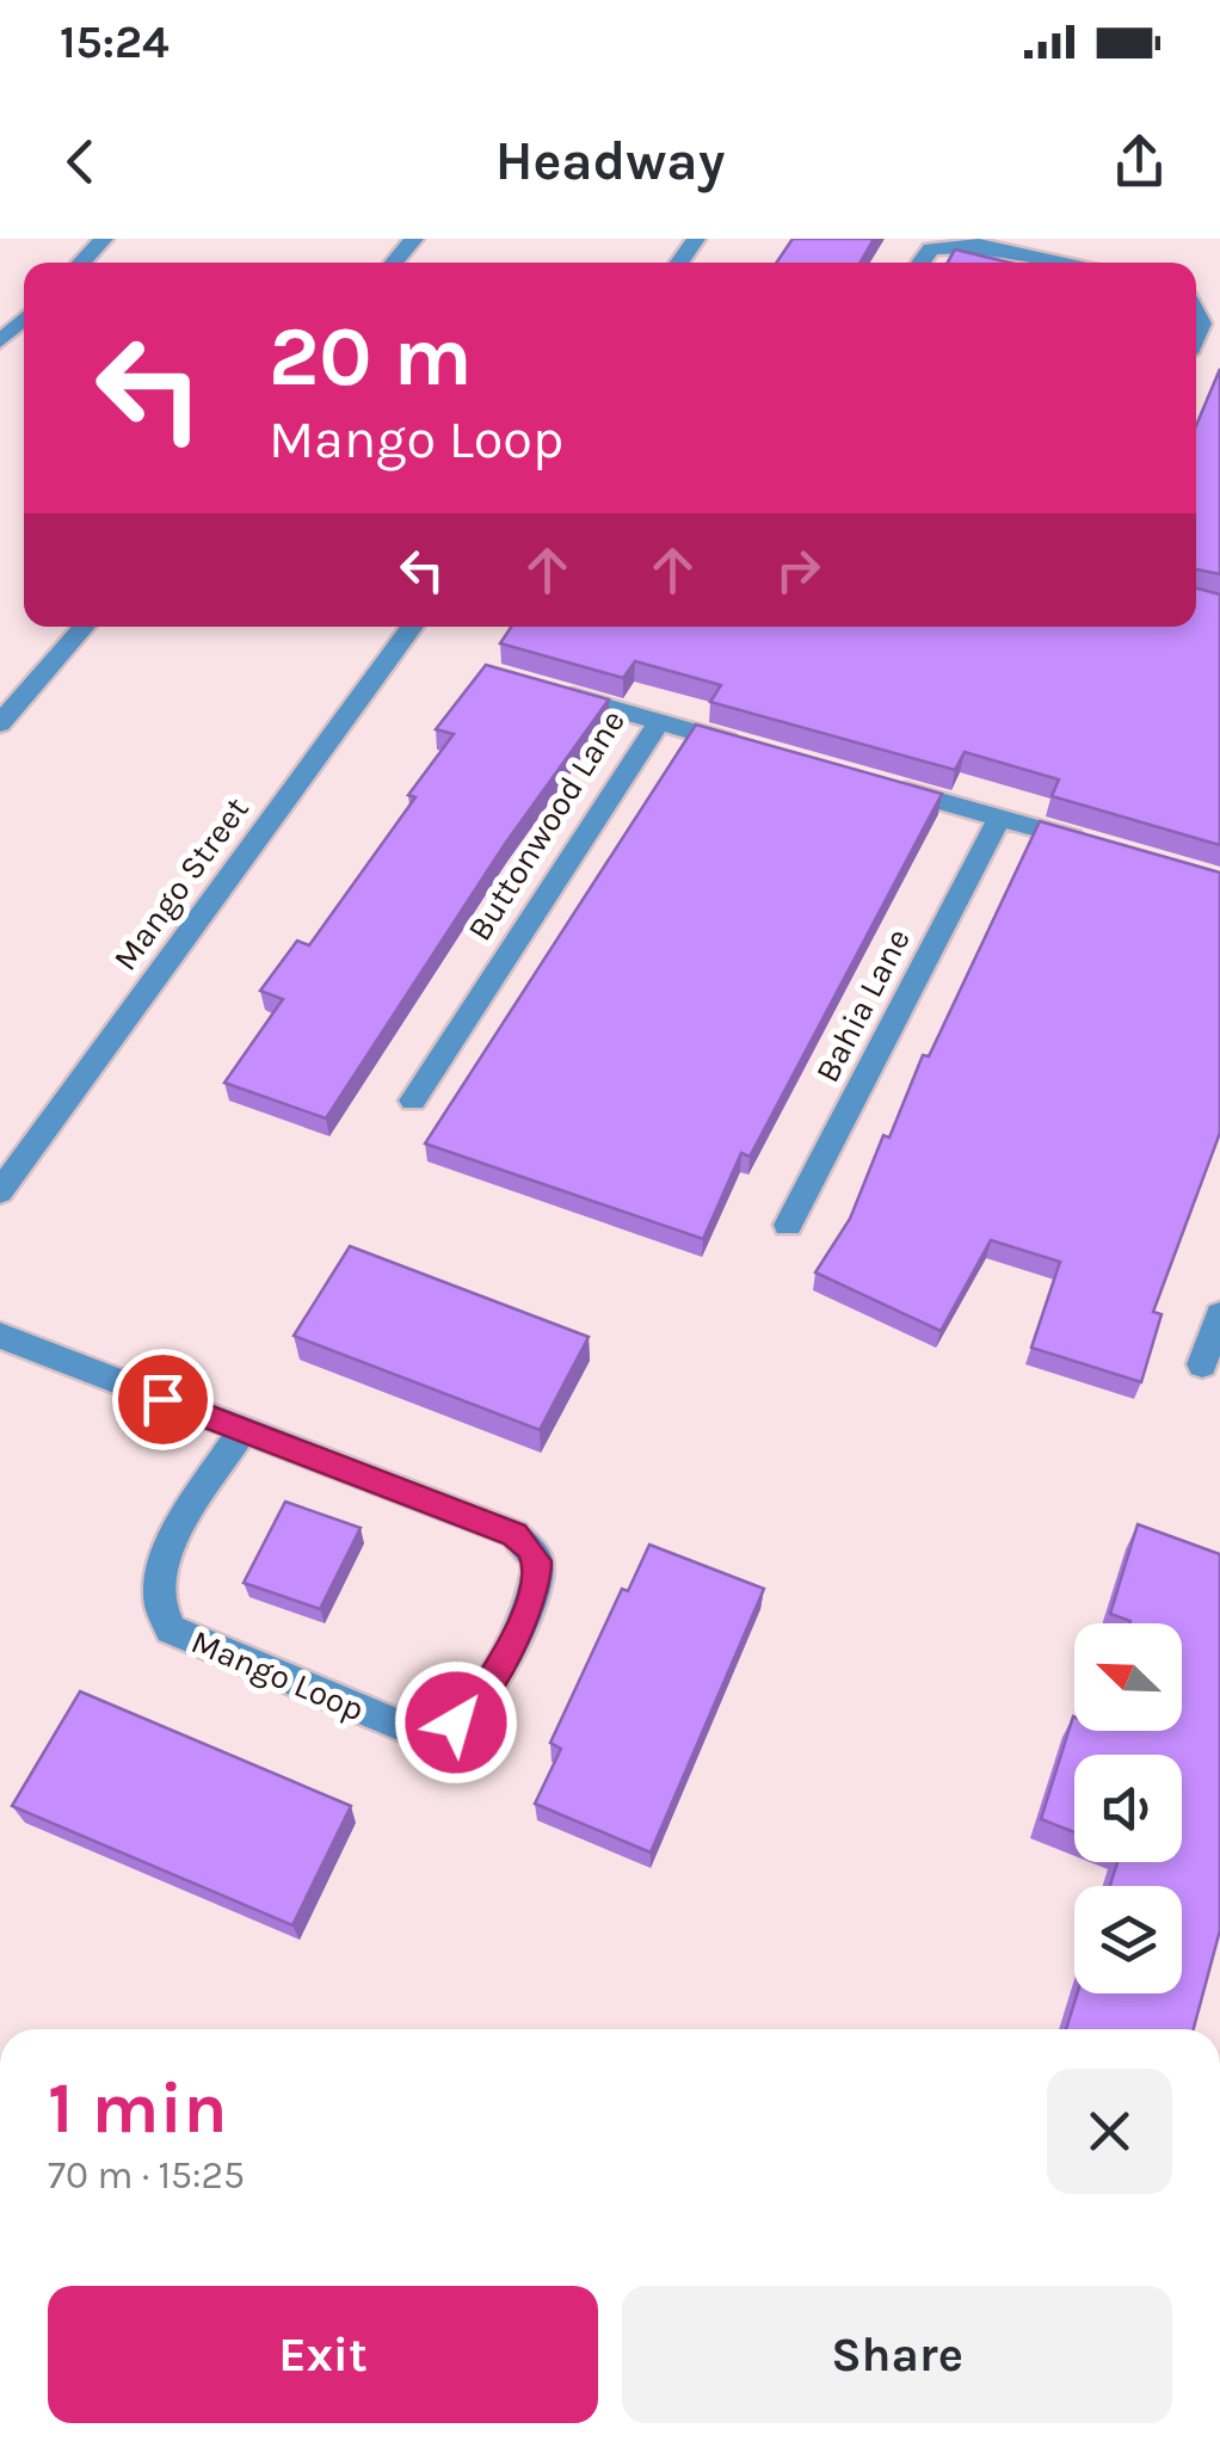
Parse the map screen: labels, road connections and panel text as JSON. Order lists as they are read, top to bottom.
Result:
{
  "streets": {
    "street": [
      "Buttonwood Lane",
      "Mango Street",
      "Bahia Lane",
      "Mango Loop"
    ]
  },
  "north": "top left",
  "page": {
    "status": "15:24",
    "header": "Headway",
    "turn": ["20 m", "Mango Loop"],
    "heading": ["1 min", "70 m · 15:25"],
    "buttons": ["Exit", "Share"]
  }
}
